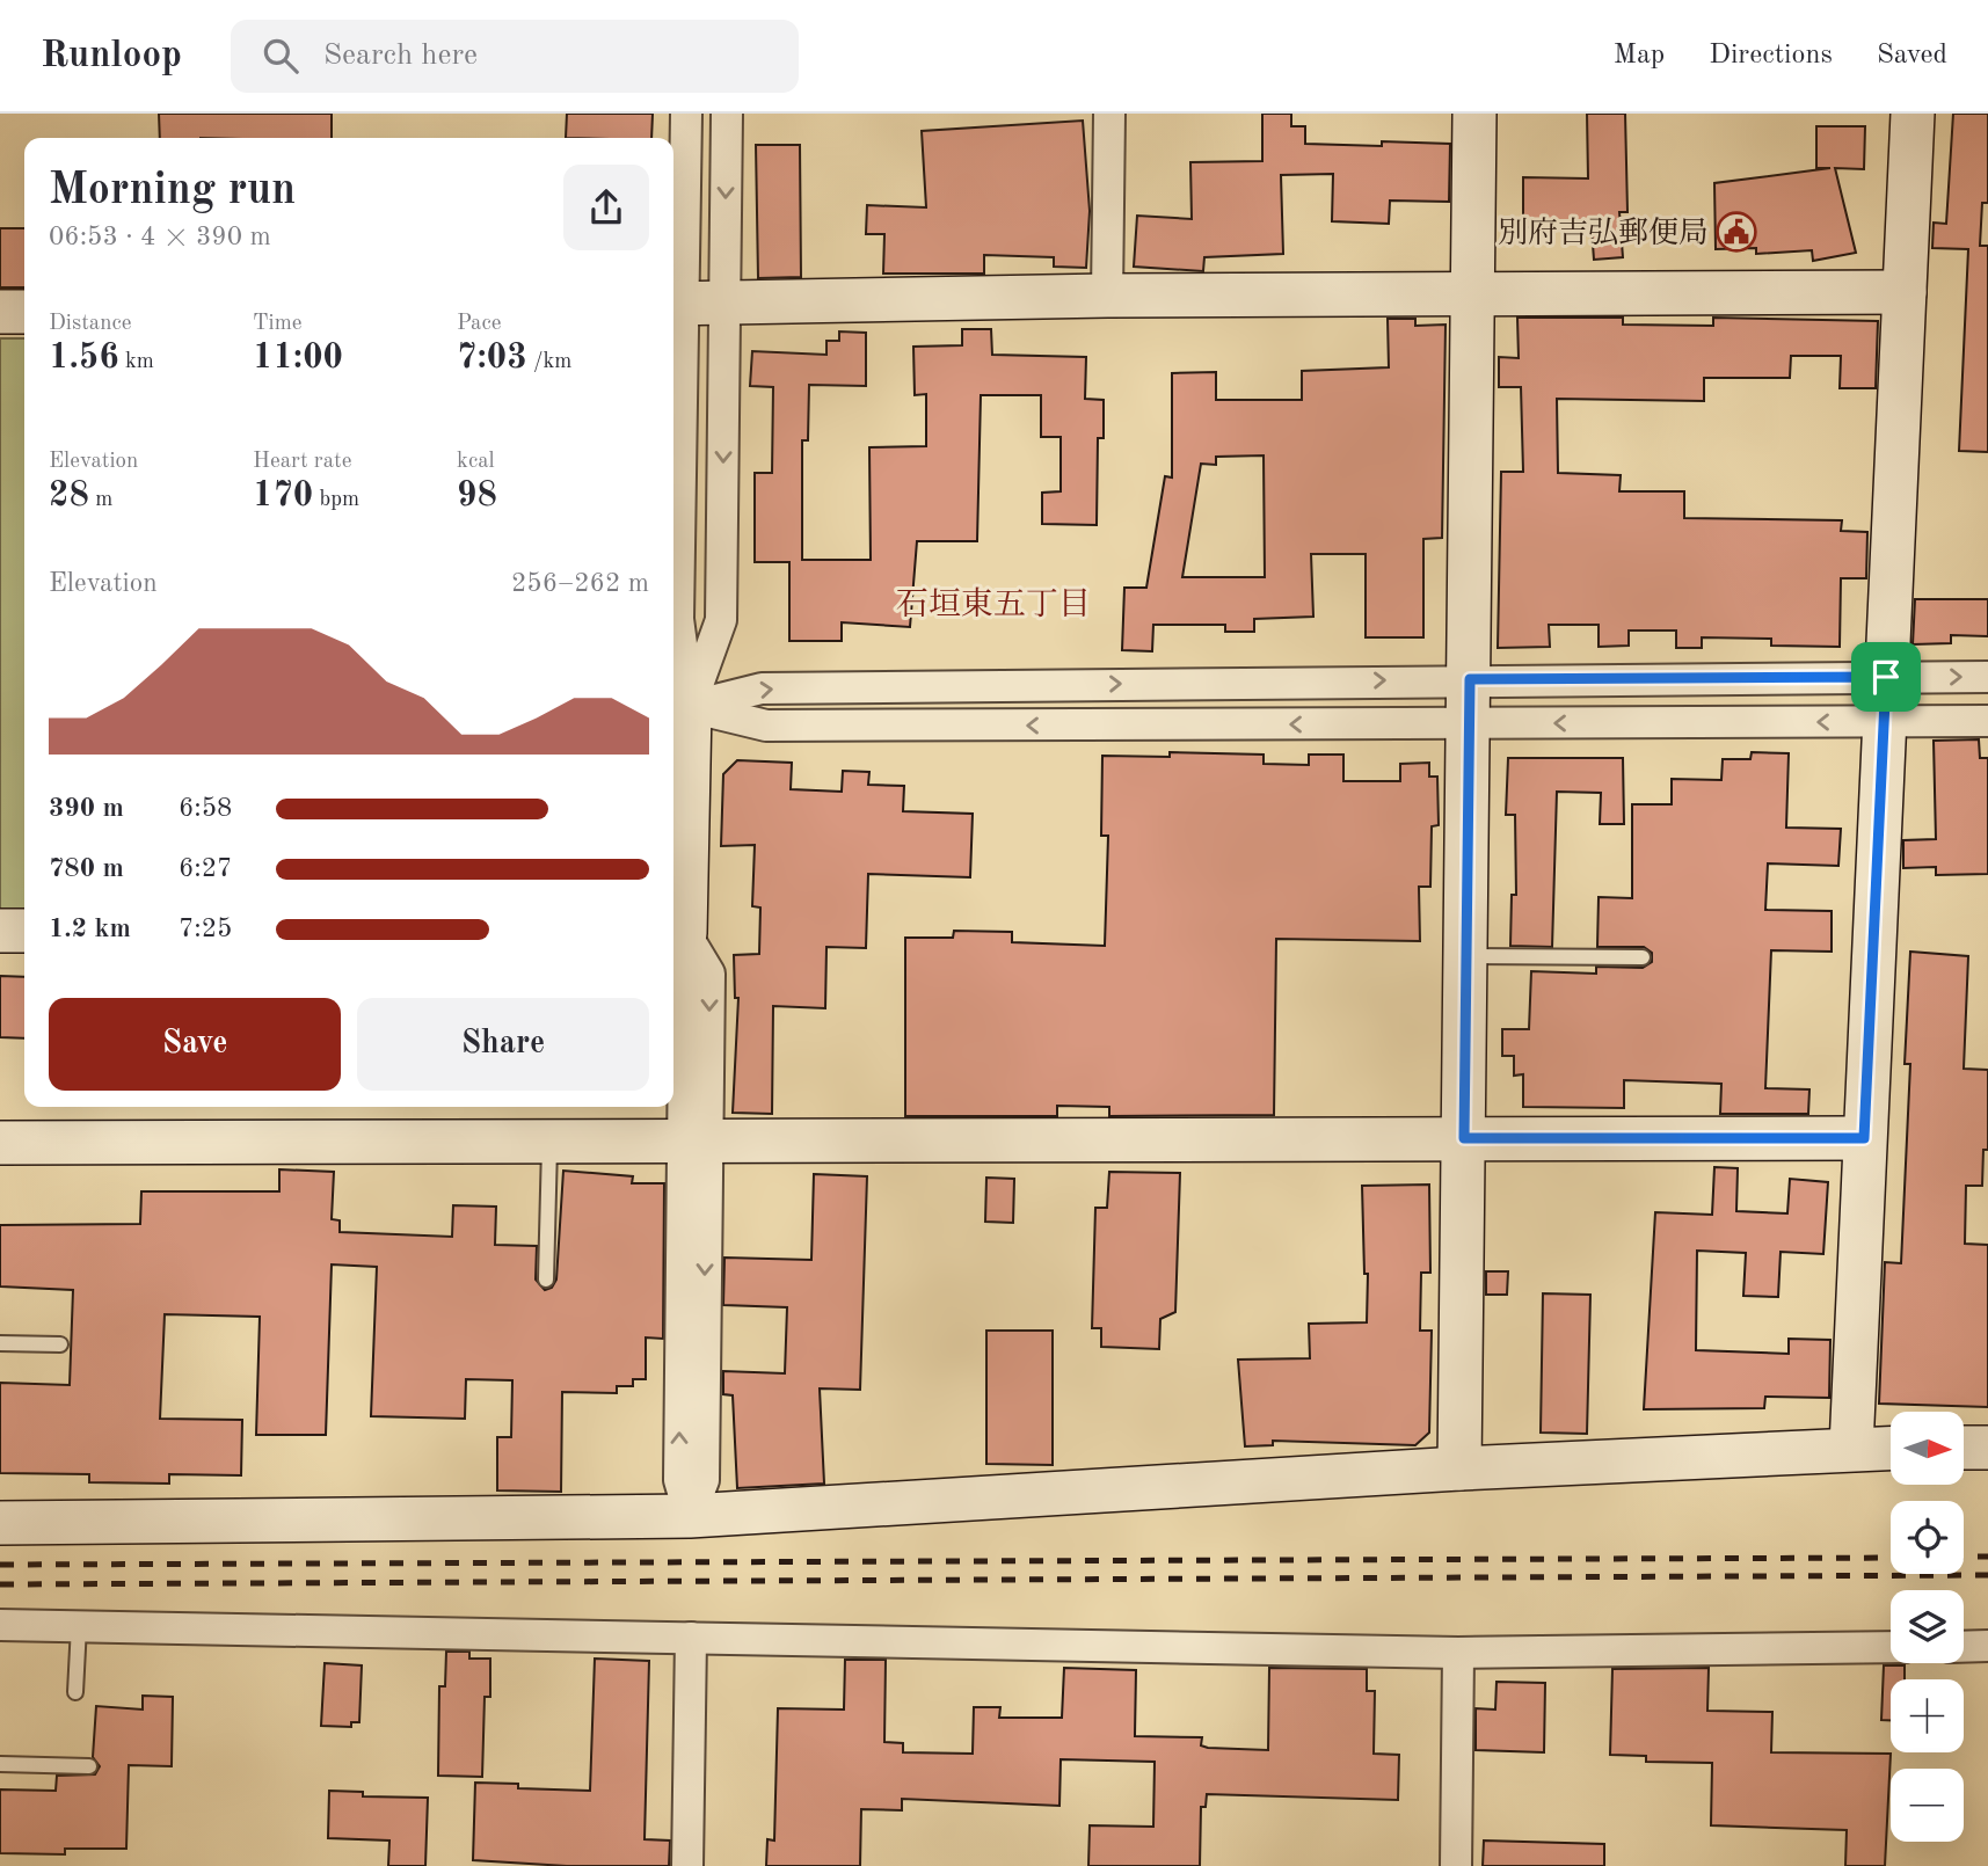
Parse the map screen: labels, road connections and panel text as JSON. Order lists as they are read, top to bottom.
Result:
{
  "districts": ["石垣東五丁目"],
  "places": {
    "public building": ["別府吉弘郵便局"]
  },
  "north": "right",
  "page": {
    "header": "Runloop",
    "search": "Search here",
    "nav": ["Map", "Directions", "Saved"],
    "heading": ["Morning run", "06:53 · 4 × 390 m"],
    "stats": [
      ["Distance", "1.56 km"],
      ["Time", "11:00"],
      ["Pace", "7:03 /km"],
      ["Elevation", "28 m"],
      ["Heart rate", "170 bpm"],
      ["kcal", "98"]
    ],
    "chart": ["Elevation", "256–262 m"],
    "list": [
      {
        "name": "390 m",
        "note": "6:58"
      },
      {
        "name": "780 m",
        "note": "6:27"
      },
      {
        "name": "1.2 km",
        "note": "7:25"
      }
    ],
    "buttons": ["Save", "Share"],
    "map_buttons": ["+", "−"]
  }
}
